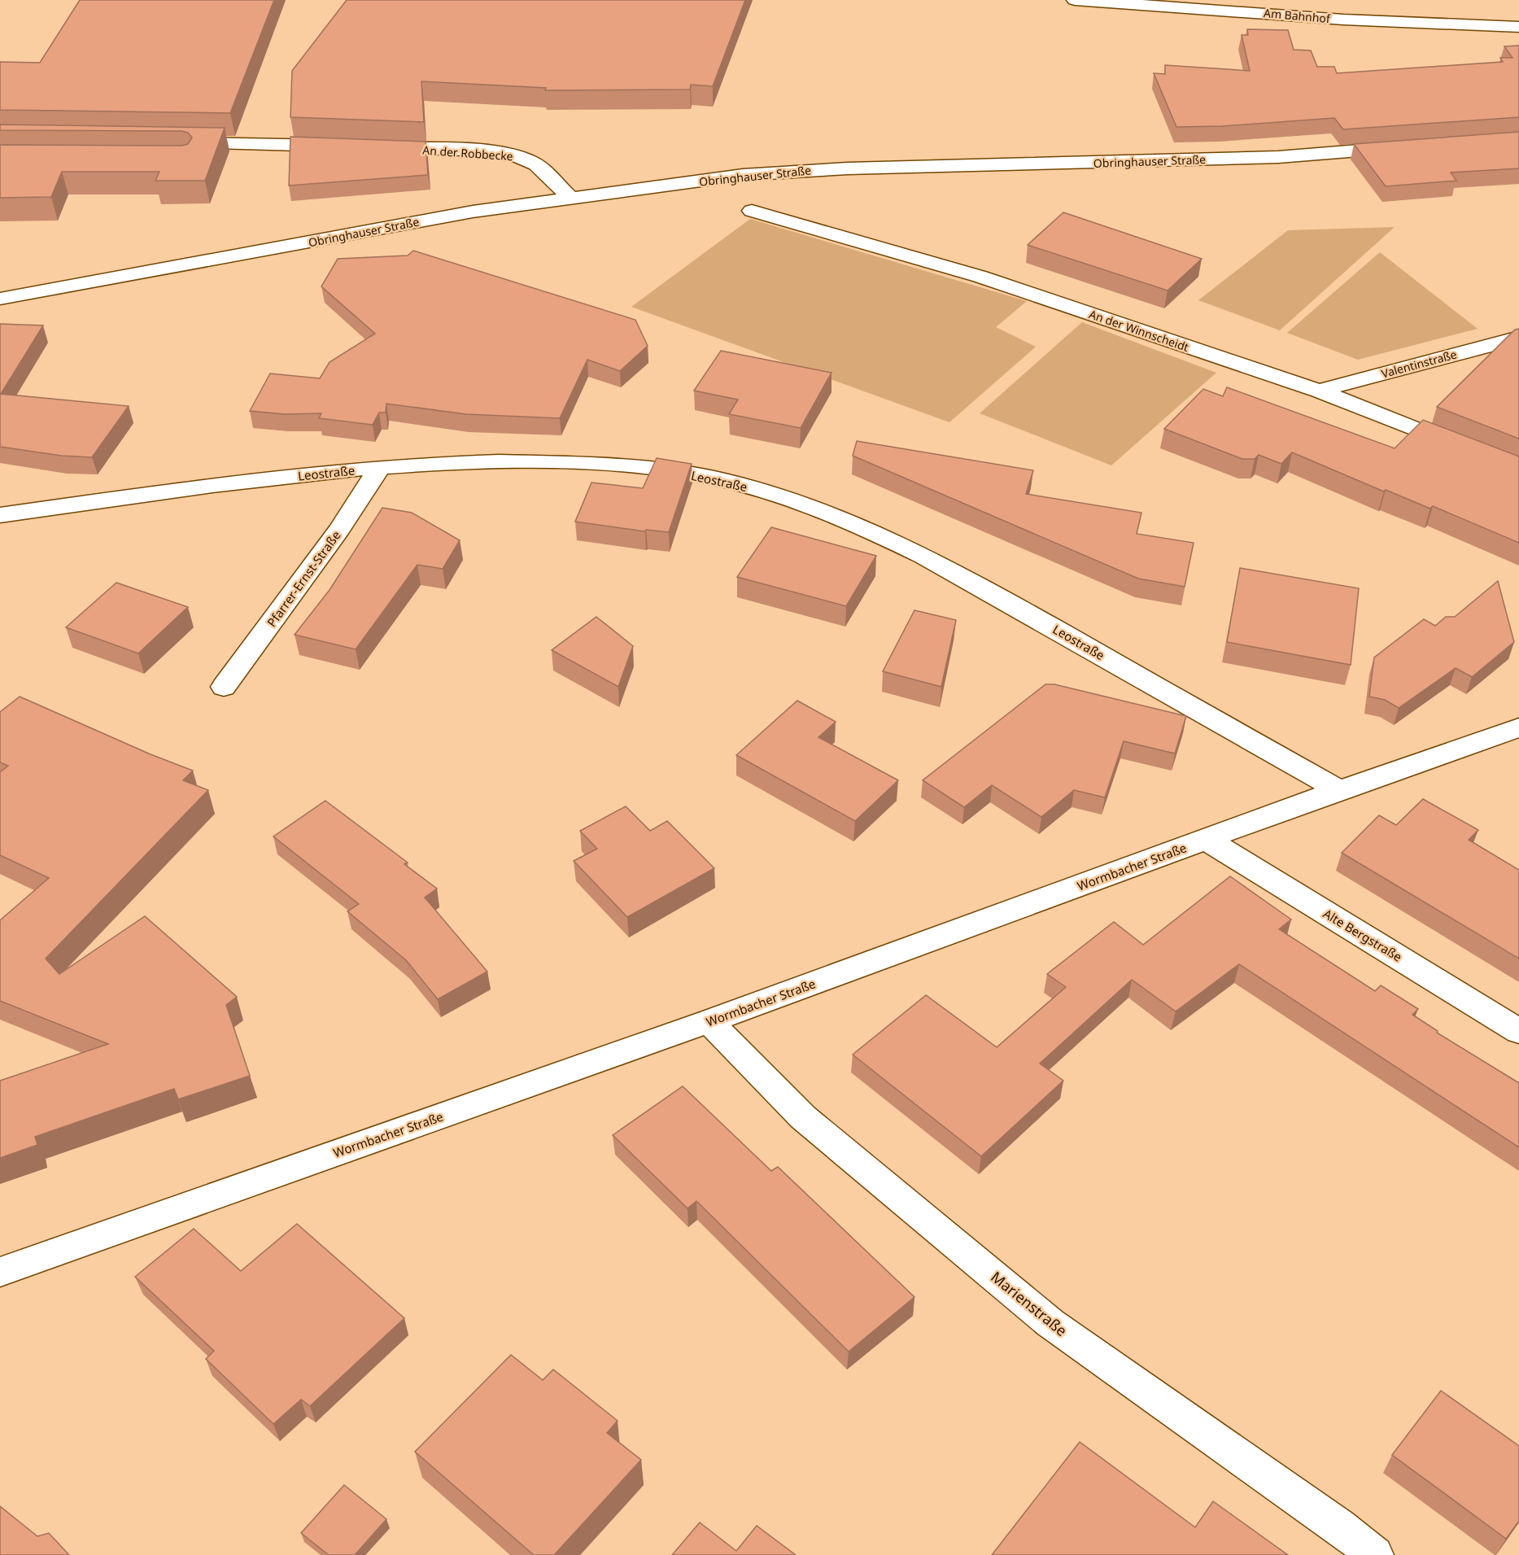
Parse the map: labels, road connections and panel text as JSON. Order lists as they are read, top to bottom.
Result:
{
  "streets": {
    "street": [
      "Am Bahnhof",
      "An der Robbecke",
      "Obringhauser Straße",
      "An der Winnscheidt",
      "Valentinstraße",
      "Leostraße",
      "Pfarrer-Ernst-Straße",
      "Wormbacher Straße",
      "Alte Bergstraße",
      "Marienstraße"
    ]
  },
  "crossings": [
    ["An der Robbecke", "Obringhauser Straße"],
    ["An der Winnscheidt", "Valentinstraße"],
    ["Leostraße", "Pfarrer-Ernst-Straße"],
    ["Leostraße", "Wormbacher Straße"],
    ["Wormbacher Straße", "Alte Bergstraße"],
    ["Wormbacher Straße", "Marienstraße"]
  ]
}
